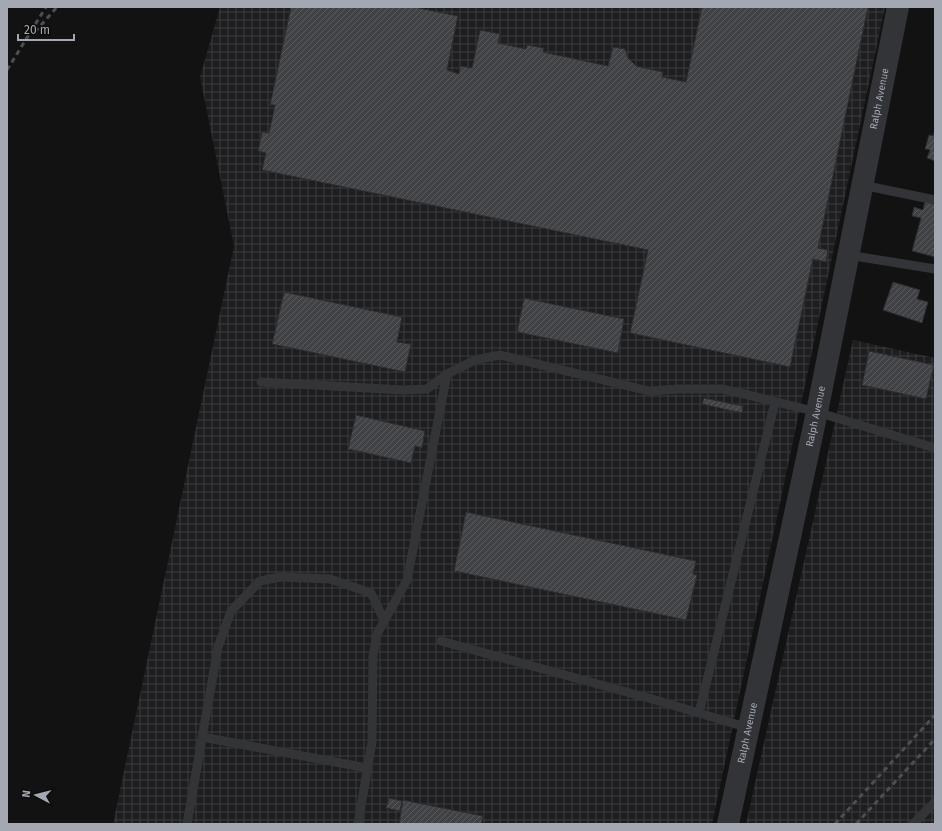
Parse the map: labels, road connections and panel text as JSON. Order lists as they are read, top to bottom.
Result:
{
  "streets": {
    "street": ["Ralph Avenue"]
  },
  "scale_bar": "20 m",
  "north": "left"
}
